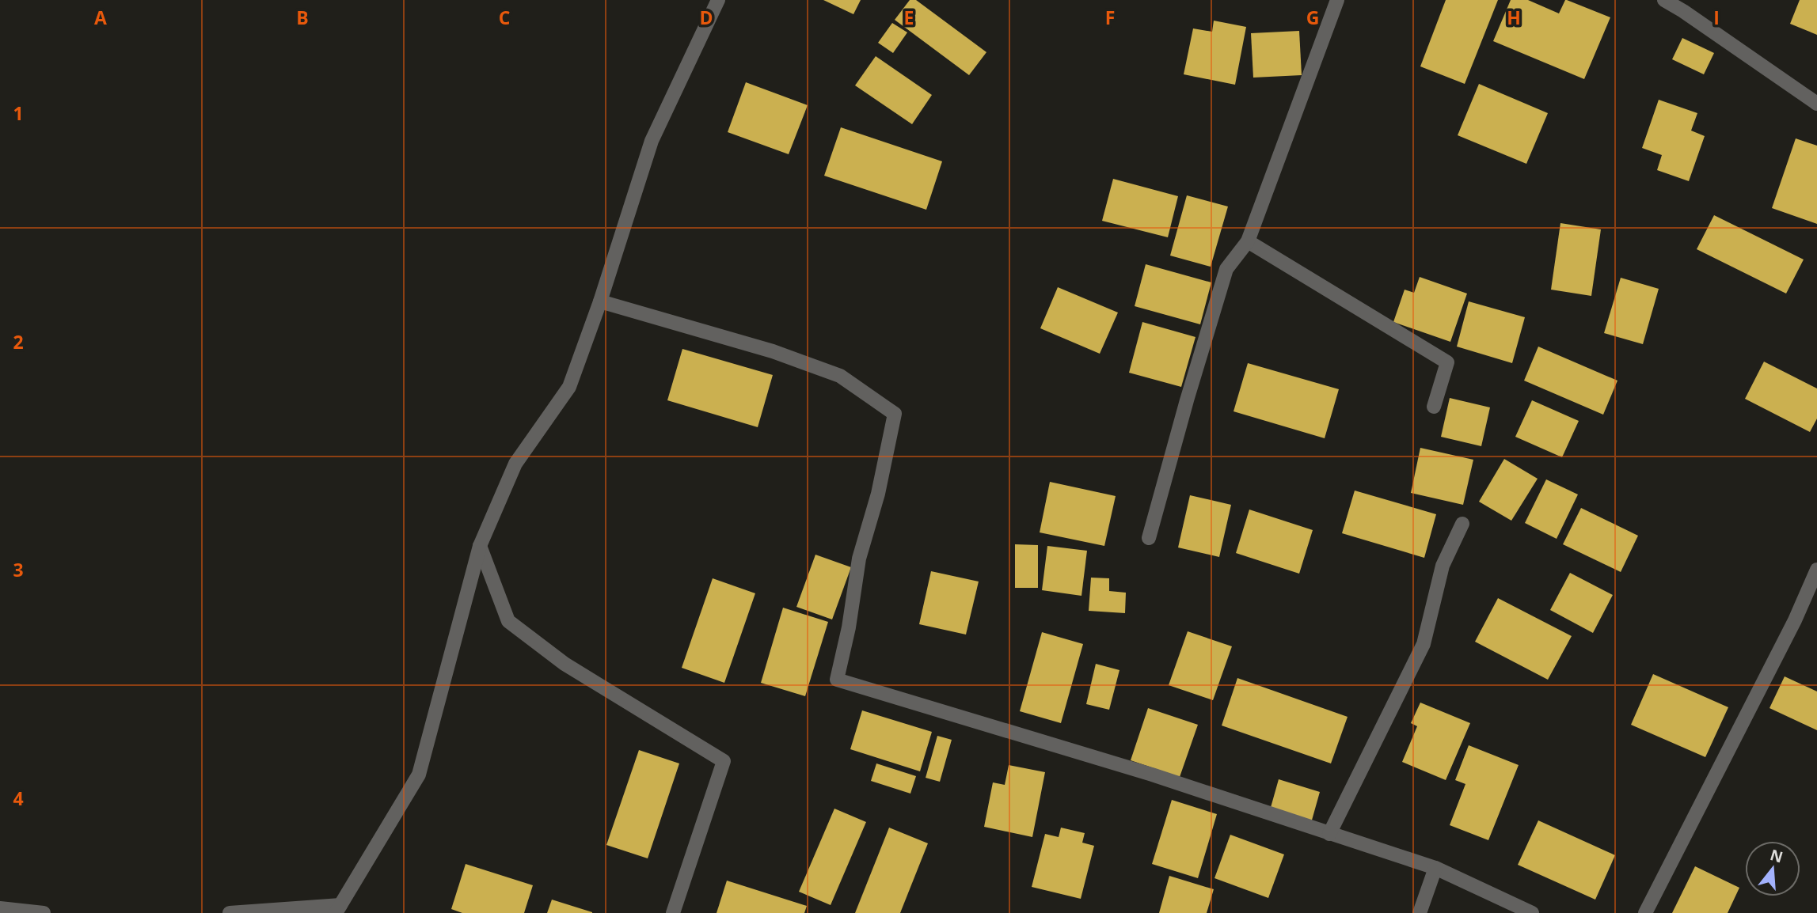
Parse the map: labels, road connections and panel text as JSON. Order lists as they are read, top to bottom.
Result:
{
  "north": "top",
  "grid": {
    "columns": [
      "A",
      "B",
      "C",
      "D",
      "E",
      "F",
      "G",
      "H",
      "I"
    ],
    "rows": [
      "1",
      "2",
      "3",
      "4"
    ]
  }
}
